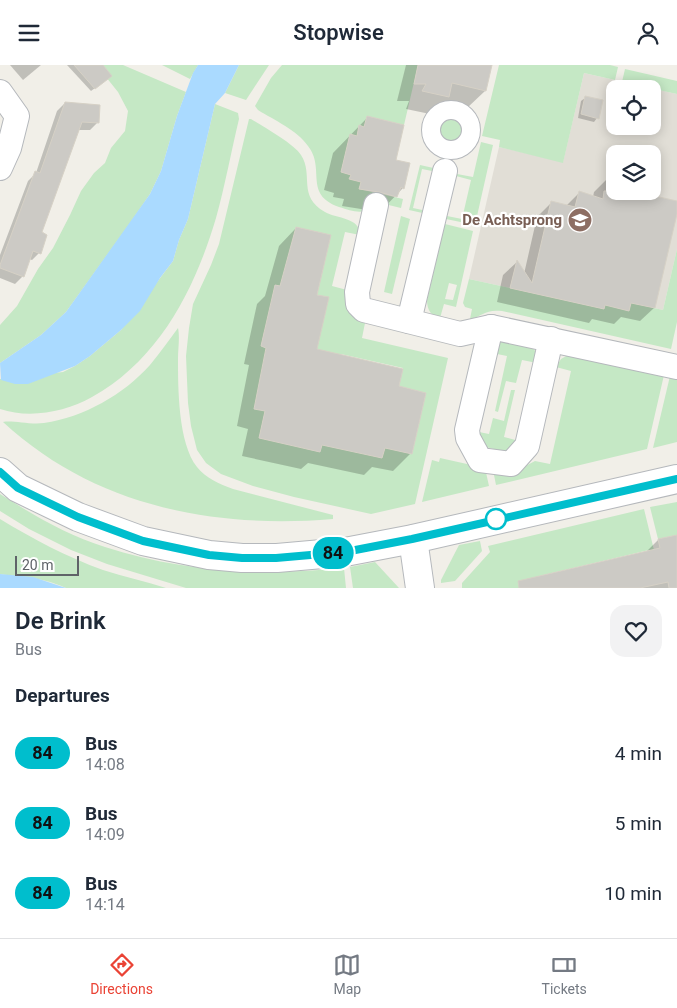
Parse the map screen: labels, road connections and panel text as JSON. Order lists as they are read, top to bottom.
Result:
{
  "places": {
    "school or university": ["De Achtsprong"]
  },
  "lines": ["bus line 84"],
  "scale_bar": "20 m",
  "page": {
    "header": "Stopwise",
    "on_map": "84",
    "scale": "20 m",
    "heading": [
      ["De Brink", "Bus"],
      "Departures"
    ],
    "list": [
      {
        "mark": "84",
        "name": "Bus",
        "note": "14:08",
        "value": "4 min"
      },
      {
        "mark": "84",
        "name": "Bus",
        "note": "14:09",
        "value": "5 min"
      },
      {
        "mark": "84",
        "name": "Bus",
        "note": "14:14",
        "value": "10 min"
      }
    ],
    "tabs": ["Directions", "Map", "Tickets"]
  }
}
